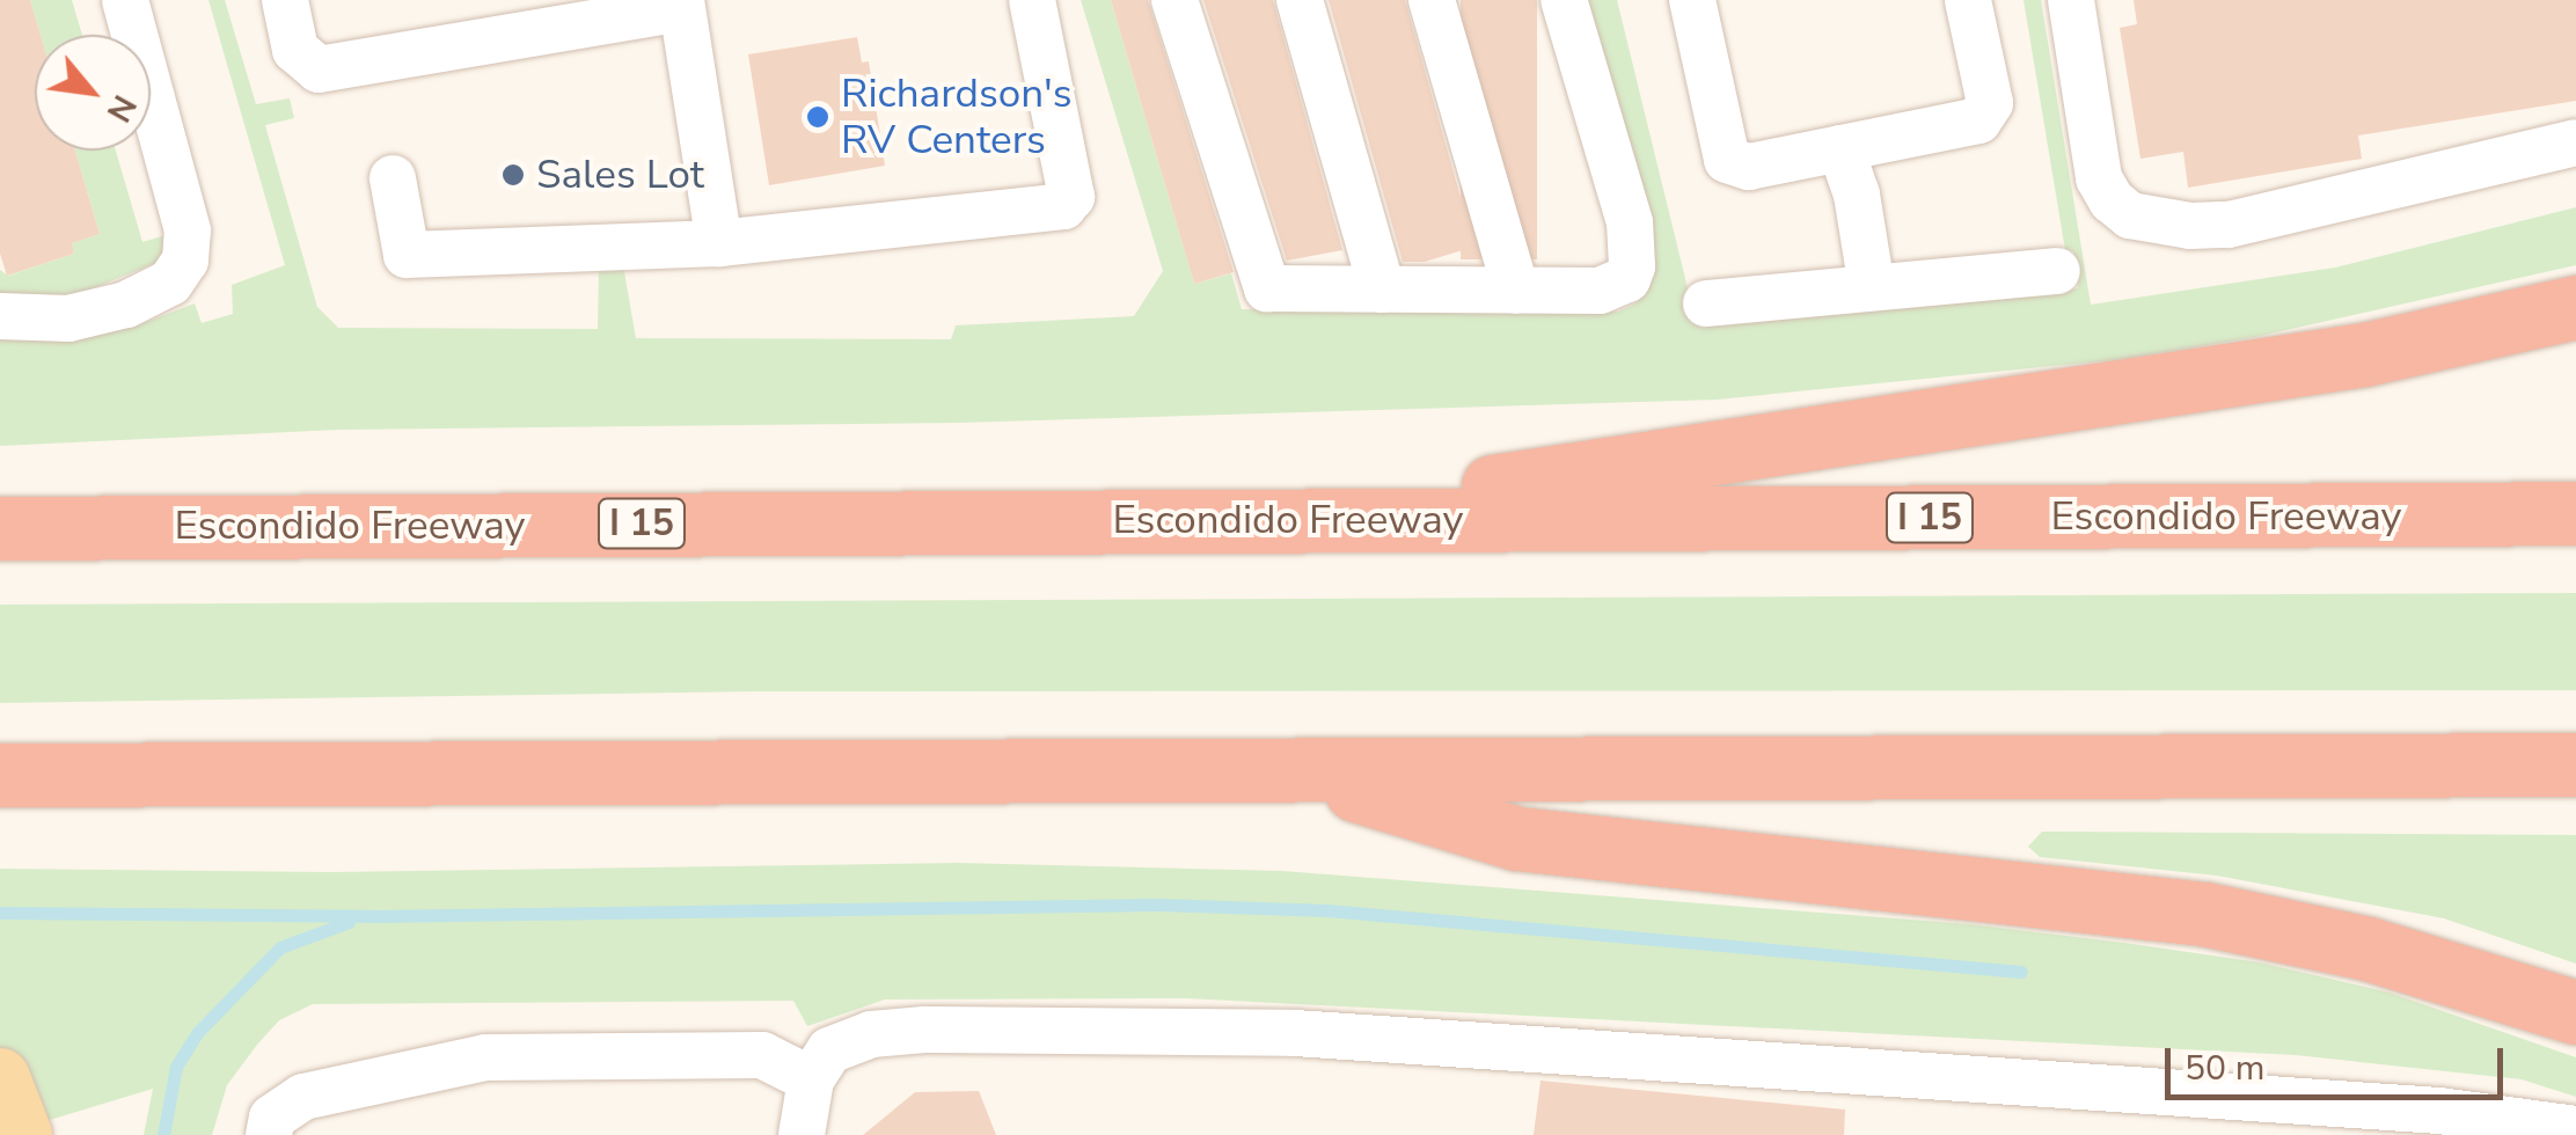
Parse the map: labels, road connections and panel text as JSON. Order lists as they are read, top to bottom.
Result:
{
  "streets": {
    "highway": ["Escondido Freeway", "I 15"]
  },
  "places": ["Richardson's RV Centers", "Sales Lot"],
  "scale_bar": "50 m",
  "north": "bottom right"
}
